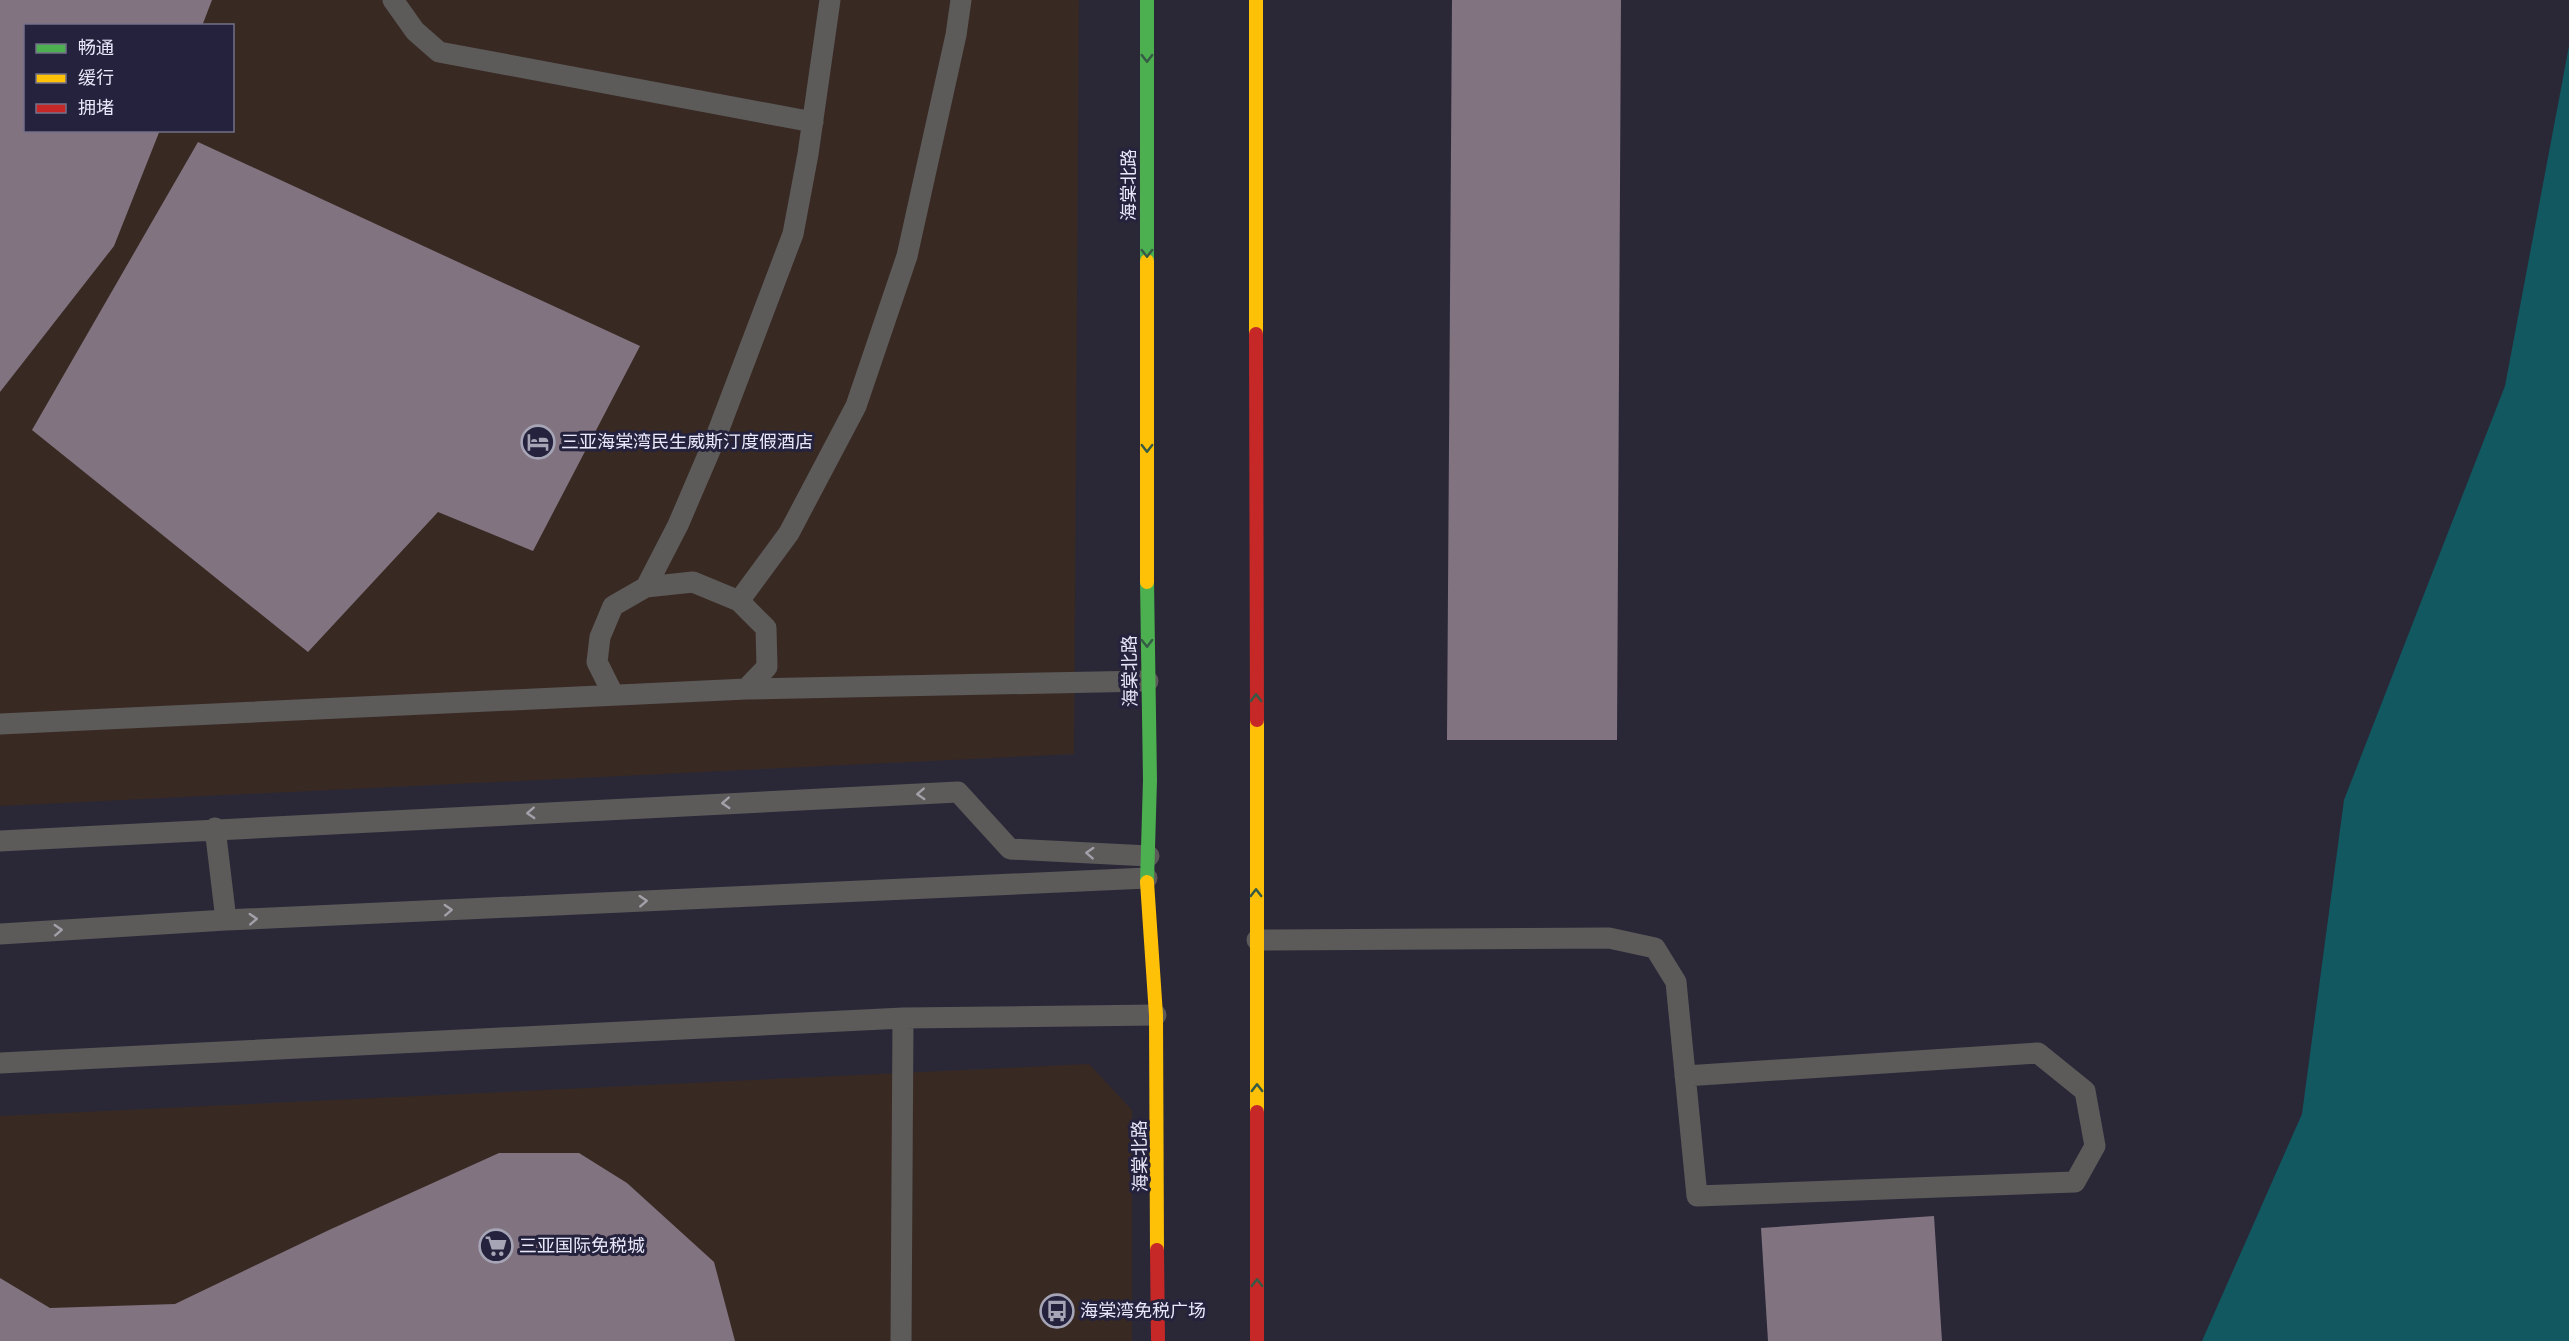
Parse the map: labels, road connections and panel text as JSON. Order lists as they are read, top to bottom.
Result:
{
  "streets": {
    "main road": ["海棠北路"]
  },
  "places": {
    "hotel": ["三亚海棠湾民生威斯汀度假酒店"],
    "supermarket": ["三亚国际免税城"],
    "bus stop": ["海棠湾免税广场"]
  },
  "legend": ["畅通", "缓行", "拥堵"]
}
